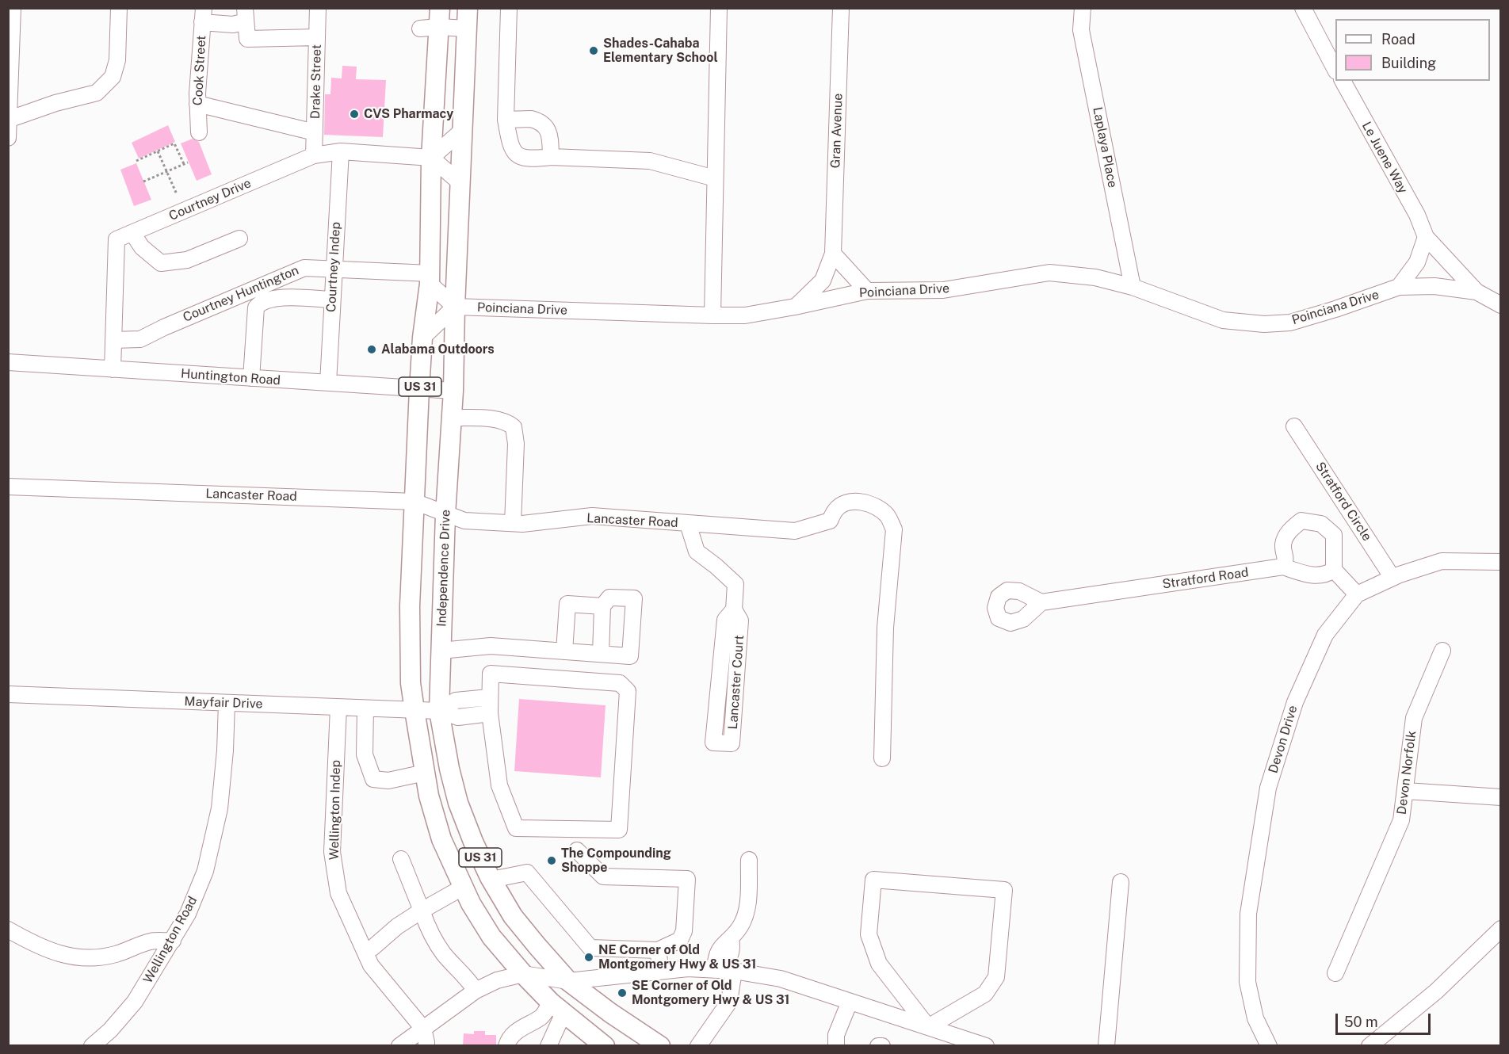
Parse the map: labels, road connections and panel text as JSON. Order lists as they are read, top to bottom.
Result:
{
  "streets": {
    "main road": ["US 31", "Independence Drive"],
    "street": [
      "Cook Street",
      "Drake Street",
      "Gran Avenue",
      "Laplaya Place",
      "Le Juene Way",
      "Courtney Drive",
      "Courtney Indep",
      "Poinciana Drive",
      "Courtney Huntington",
      "Huntington Road",
      "Lancaster Road",
      "Stratford Circle",
      "Stratford Road",
      "Lancaster Court",
      "Mayfair Drive",
      "Devon Drive",
      "Devon Norfolk",
      "Wellington Indep",
      "Wellington Road"
    ]
  },
  "crossings": [
    ["Drake Street", "Courtney Drive"],
    ["Gran Avenue", "Poinciana Drive"],
    ["Laplaya Place", "Poinciana Drive"],
    ["Le Juene Way", "Poinciana Drive"],
    ["Courtney Drive", "Courtney Indep"],
    ["Courtney Drive", "Courtney Huntington"],
    ["Courtney Drive", "Huntington Road"],
    ["Courtney Drive", "US 31"],
    ["Courtney Indep", "Courtney Huntington"],
    ["Courtney Indep", "Huntington Road"],
    ["Poinciana Drive", "Independence Drive"],
    ["Courtney Huntington", "US 31"],
    ["Huntington Road", "US 31"],
    ["Huntington Road", "Independence Drive"],
    ["US 31", "Lancaster Road"],
    ["US 31", "Mayfair Drive"],
    ["Lancaster Road", "Independence Drive"],
    ["Lancaster Road", "Lancaster Court"],
    ["Stratford Circle", "Stratford Road"],
    ["Stratford Circle", "Devon Drive"],
    ["Independence Drive", "Mayfair Drive"],
    ["Mayfair Drive", "Wellington Indep"],
    ["Mayfair Drive", "Wellington Road"]
  ],
  "places": [
    "Shades-Cahaba Elementary School",
    "CVS Pharmacy",
    "Alabama Outdoors",
    "The Compounding Shoppe",
    "NE Corner of Old Montgomery Hwy & US 31",
    "SE Corner of Old Montgomery Hwy & US 31"
  ],
  "legend": ["Road", "Building"],
  "scale_bar": "50 m"
}
